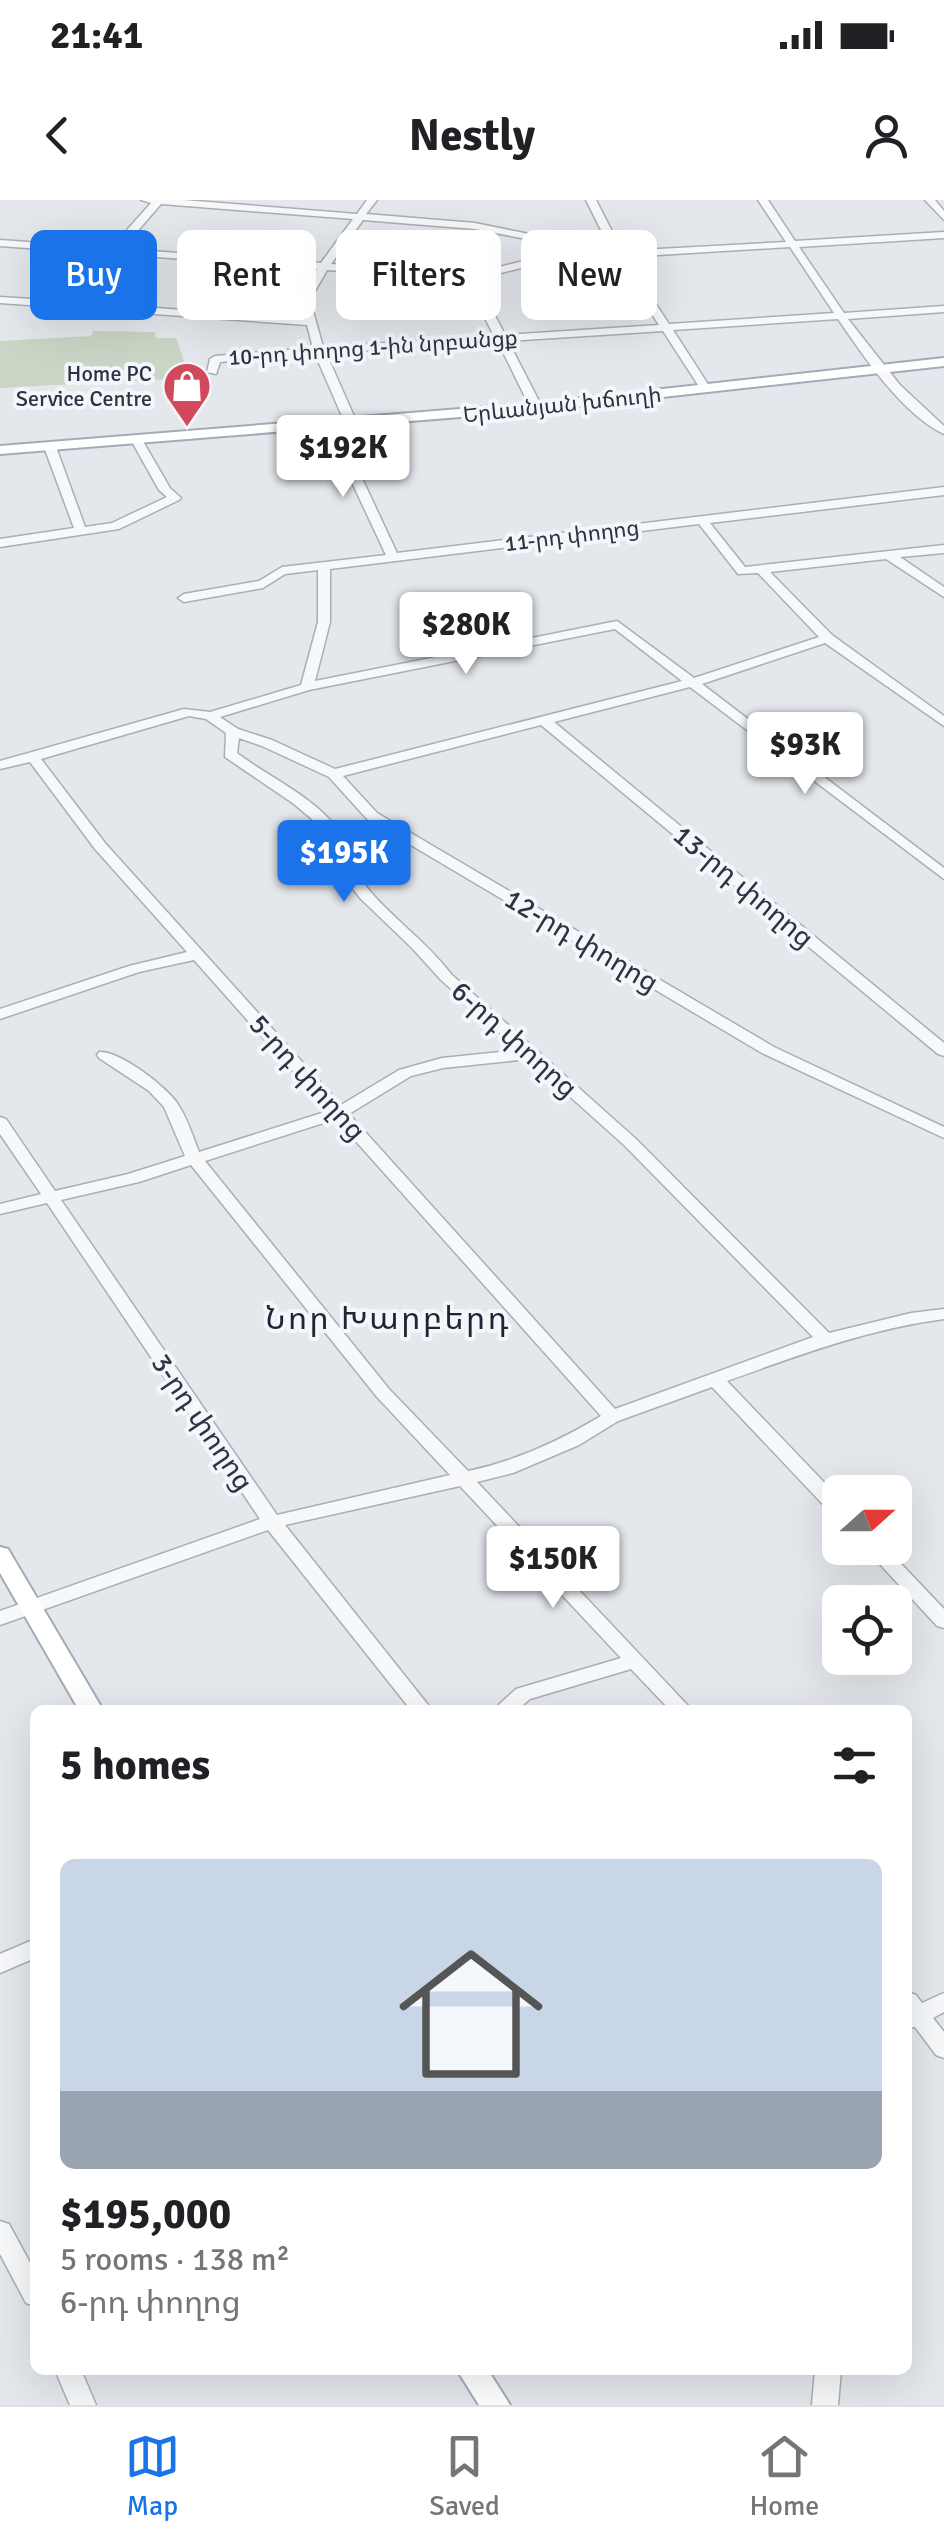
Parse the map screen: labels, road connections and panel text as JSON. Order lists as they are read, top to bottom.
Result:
{
  "streets": {
    "main road": ["Երևանյան խճուղի"],
    "street": [
      "10-րդ փողոց 1-ին նրբանցք",
      "11-րդ փողոց",
      "13-րդ փողոց",
      "12-րդ փողոց",
      "6-րդ փողոց",
      "5-րդ փողոց",
      "3-րդ փողոց"
    ]
  },
  "crossings": [
    ["12-րդ փողոց", "6-րդ փողոց"]
  ],
  "districts": ["Նոր Խարբերդ"],
  "places": {
    "shop": ["Home PC Service Centre"]
  },
  "north": "right",
  "page": {
    "status": "21:41",
    "header": "Nestly",
    "chip": [
      "Buy",
      "Rent",
      "Filters",
      "New"
    ],
    "price": [
      "$192K",
      "$280K",
      "$93K",
      "$195K",
      "$150K"
    ],
    "heading": "5 homes",
    "list": [
      {
        "name": "$195,000",
        "note": "5 rooms · 138 m² · 6-րդ փողոց"
      }
    ],
    "tabs": ["Map", "Saved", "Home"]
  }
}
